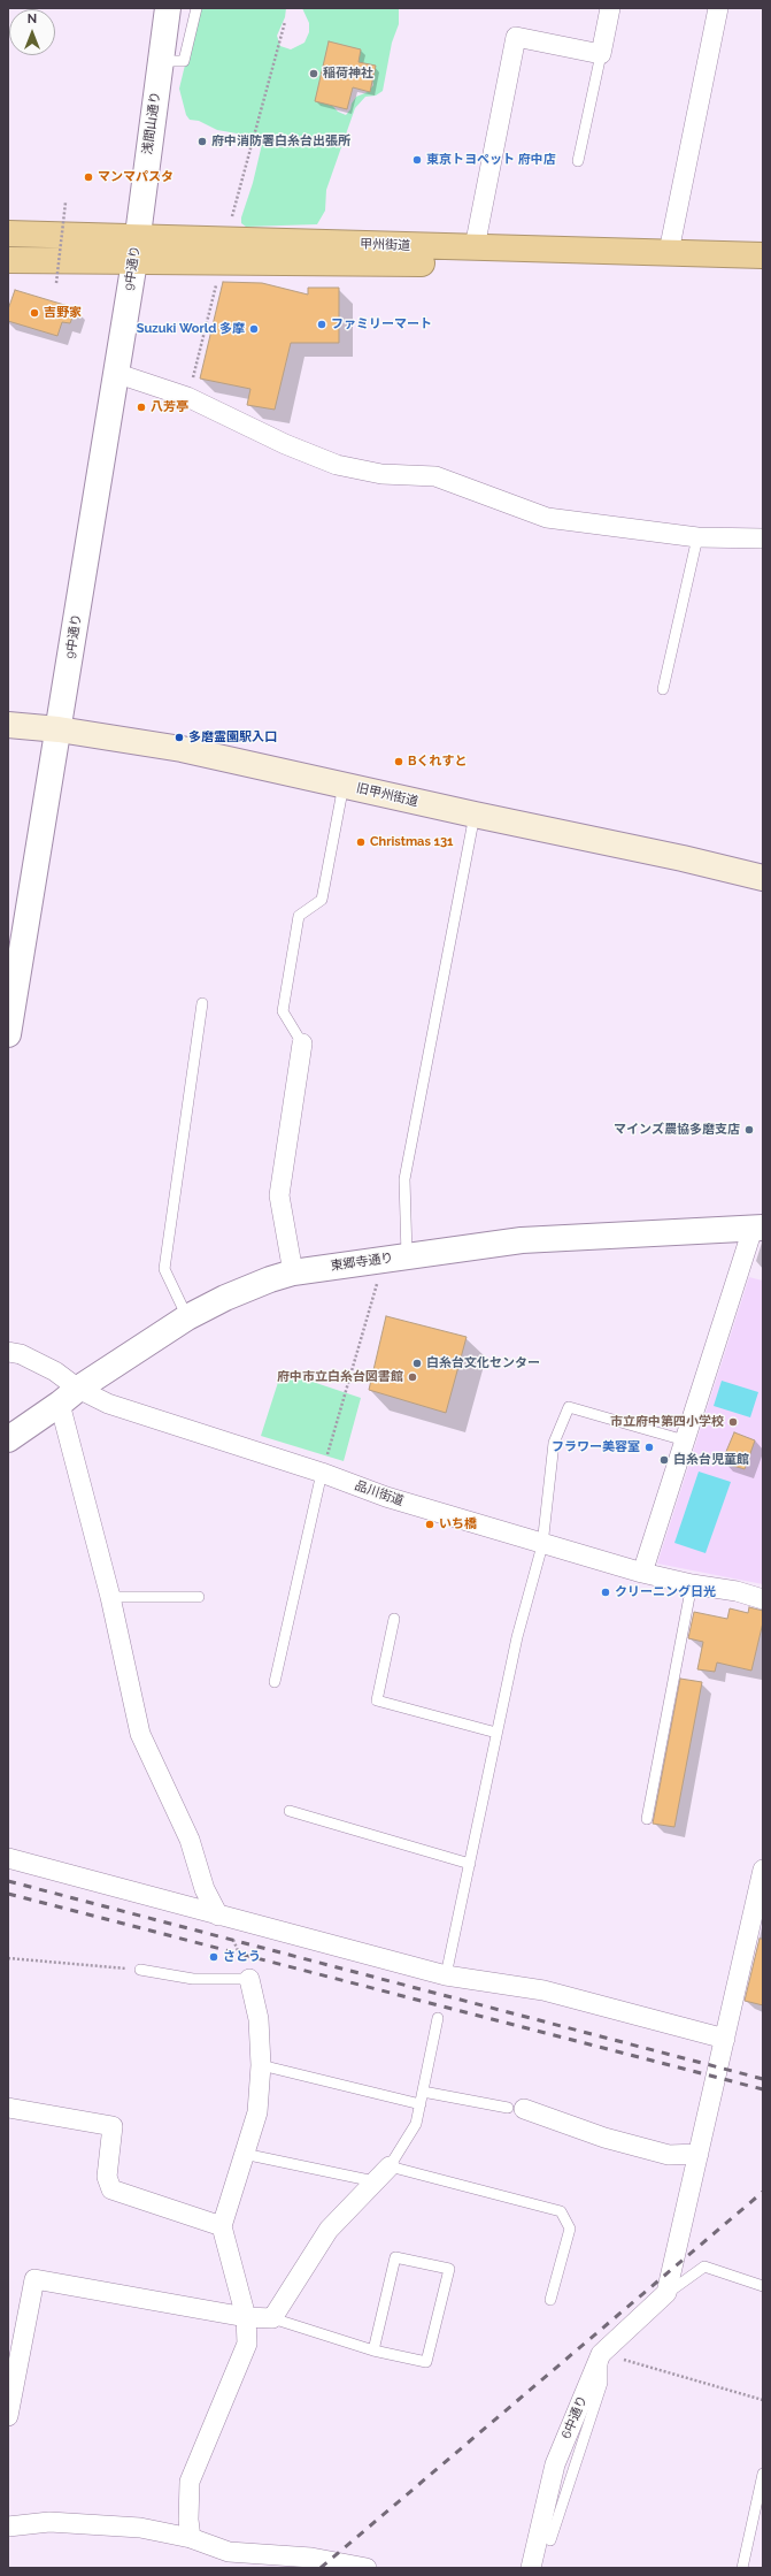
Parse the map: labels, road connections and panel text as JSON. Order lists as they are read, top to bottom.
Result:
{
  "streets": {
    "highway": ["甲州街道"],
    "main road": ["旧甲州街道"],
    "street": [
      "浅間山通り",
      "9中通り",
      "東郷寺通り",
      "品川街道",
      "6中通り"
    ]
  },
  "crossings": [
    ["浅間山通り", "甲州街道"],
    ["浅間山通り", "9中通り"],
    ["甲州街道", "9中通り"],
    ["9中通り", "旧甲州街道"],
    ["東郷寺通り", "品川街道"]
  ],
  "places": [
    "稲荷神社",
    "府中消防署白糸台出張所",
    "東京トヨペット 府中店",
    "マンマパスタ",
    "吉野家",
    "ファミリーマート",
    "Suzuki World 多摩",
    "八芳亭",
    "多磨霊園駅入口",
    "Bくれすと",
    "Christmas 131",
    "マインズ農協多磨支店",
    "白糸台文化センター",
    "府中市立白糸台図書館",
    "市立府中第四小学校",
    "フラワー美容室",
    "白糸台児童館",
    "いち橋",
    "クリーニング日光",
    "さとう"
  ],
  "north": "top"
}
